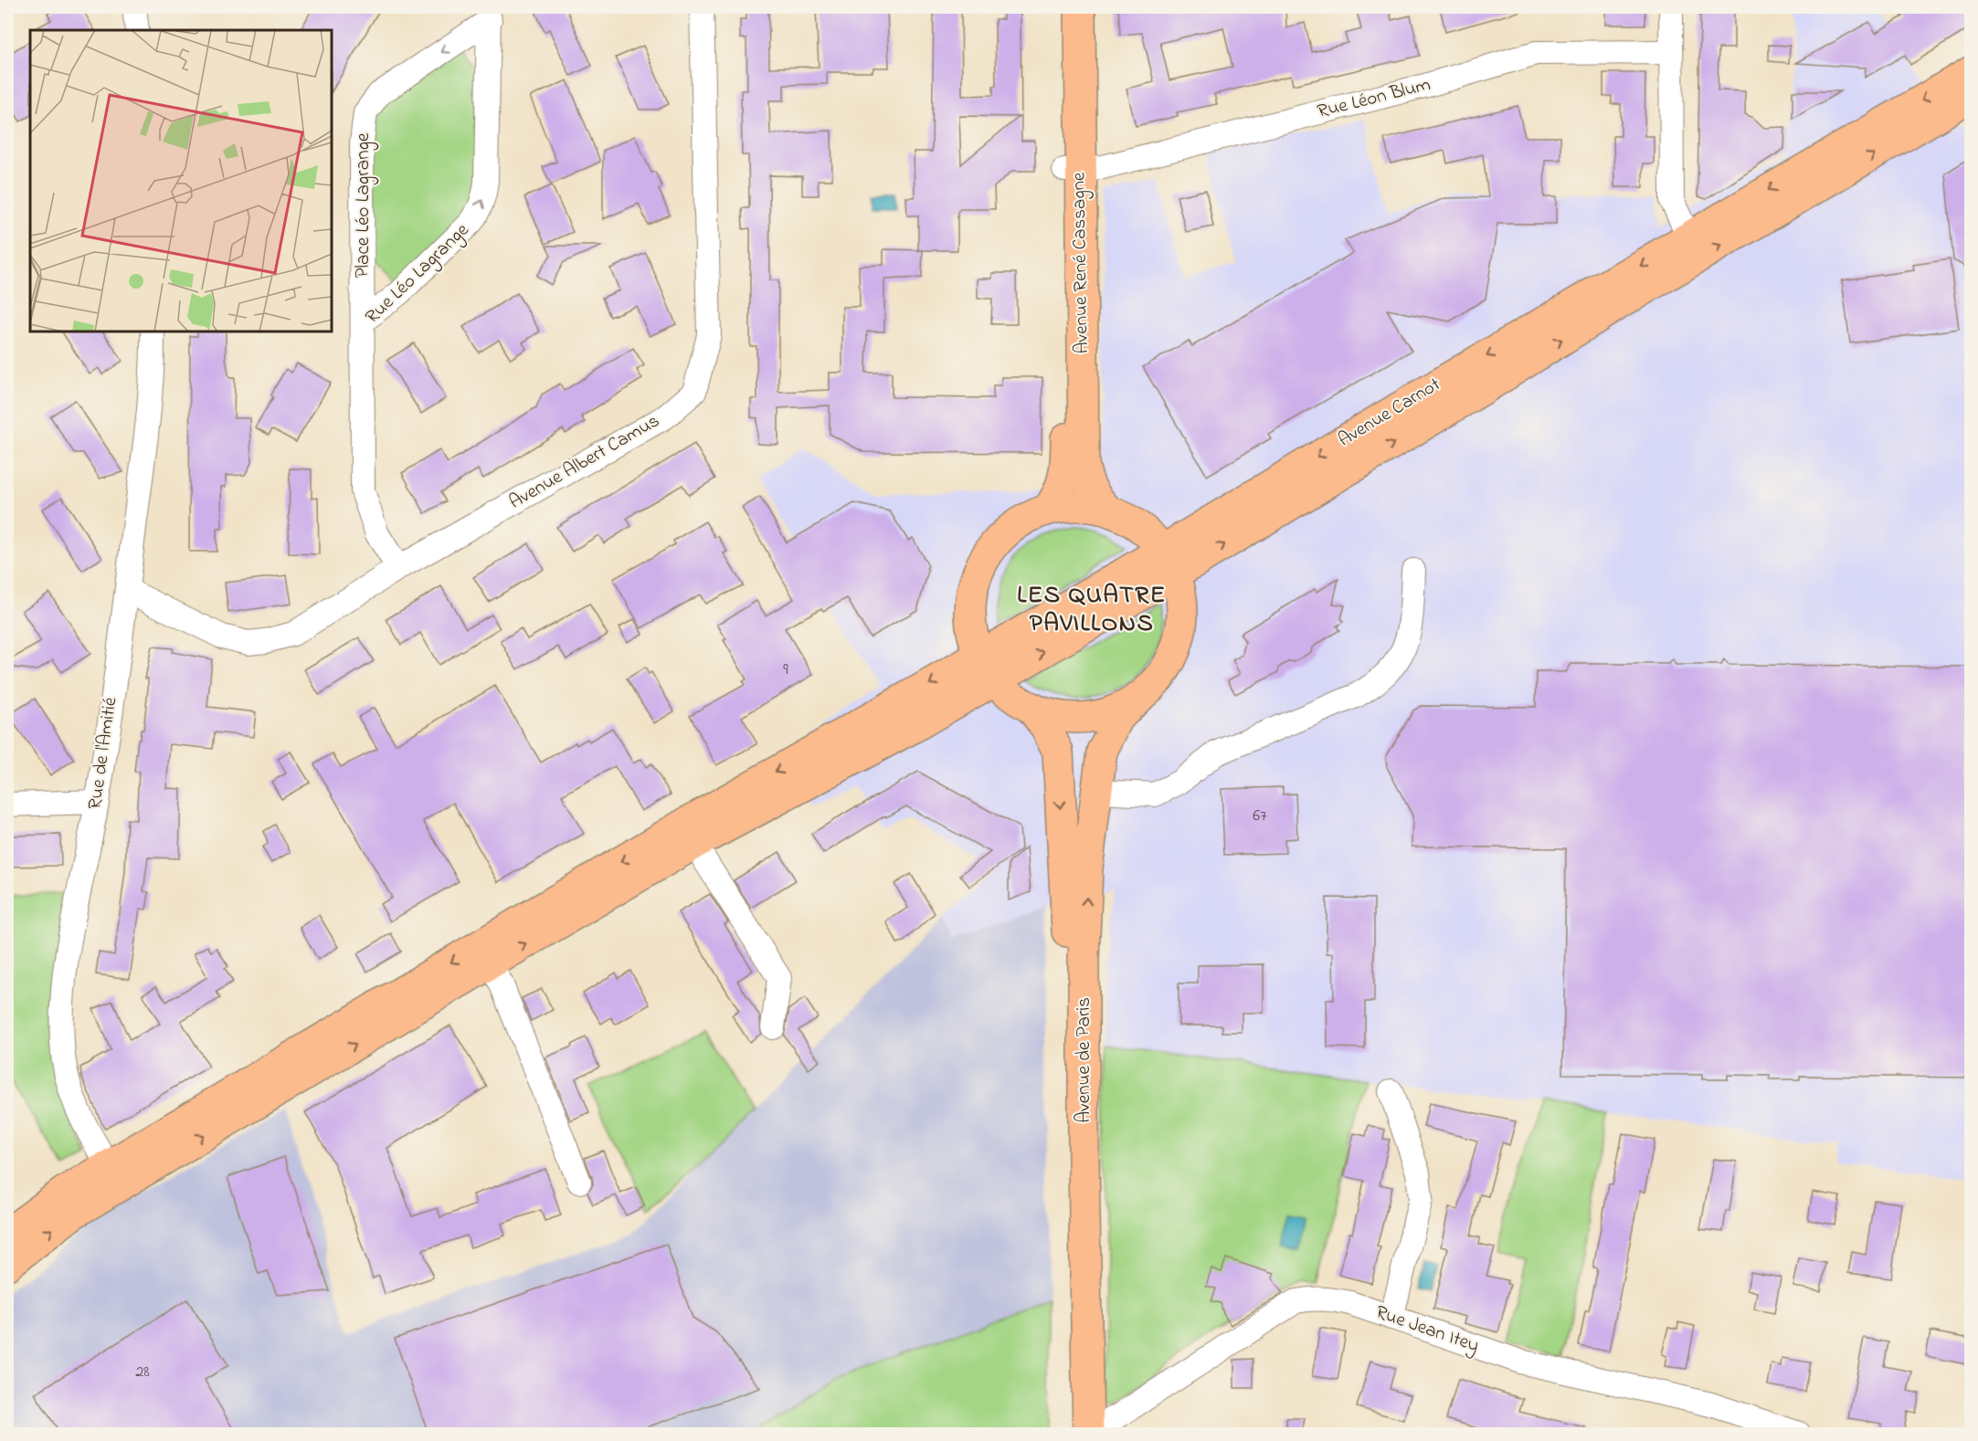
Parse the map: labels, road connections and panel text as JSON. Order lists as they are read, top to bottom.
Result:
{
  "streets": {
    "main road": ["Avenue René Cassagne", "Avenue Carnot", "Avenue de Paris"],
    "street": [
      "Rue Léon Blum",
      "Place Léo Lagrange",
      "Rue Léo Lagrange",
      "Avenue Albert Camus",
      "Rue de l'Amitié",
      "Rue Jean Itey"
    ]
  },
  "crossings": [
    ["Rue Léon Blum", "Avenue René Cassagne"],
    ["Place Léo Lagrange", "Rue Léo Lagrange"],
    ["Rue Léo Lagrange", "Avenue Albert Camus"],
    ["Avenue Carnot", "Avenue de Paris"],
    ["Avenue Albert Camus", "Rue de l'Amitié"],
    ["Avenue de Paris", "Rue Jean Itey"]
  ],
  "one_way": ["Place Léo Lagrange", "Rue Léo Lagrange"],
  "districts": ["LES QUATRE PAVILLONS"],
  "house_numbers": ["9", "67", "28"]
}
